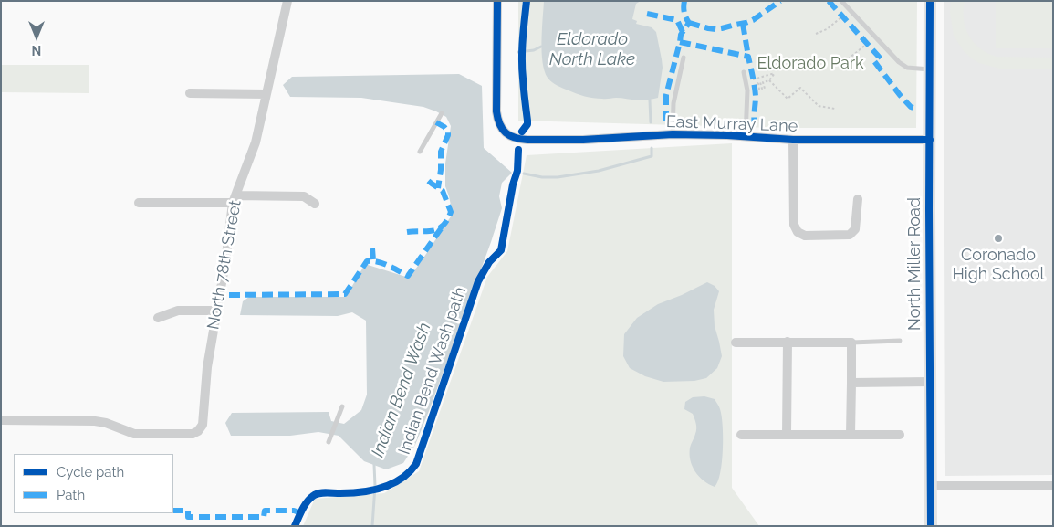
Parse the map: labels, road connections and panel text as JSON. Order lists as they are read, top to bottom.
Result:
{
  "streets": {
    "street": ["East Murray Lane", "North Miller Road", "North 78th Street"],
    "cycle path": ["Indian Bend Wash path"]
  },
  "crossings": [
    ["East Murray Lane", "North Miller Road"]
  ],
  "water": ["Eldorado North Lake", "Indian Bend Wash"],
  "parks": ["Eldorado Park"],
  "places": ["Coronado High School"],
  "legend": ["Cycle path", "Path"],
  "north": "bottom"
}
